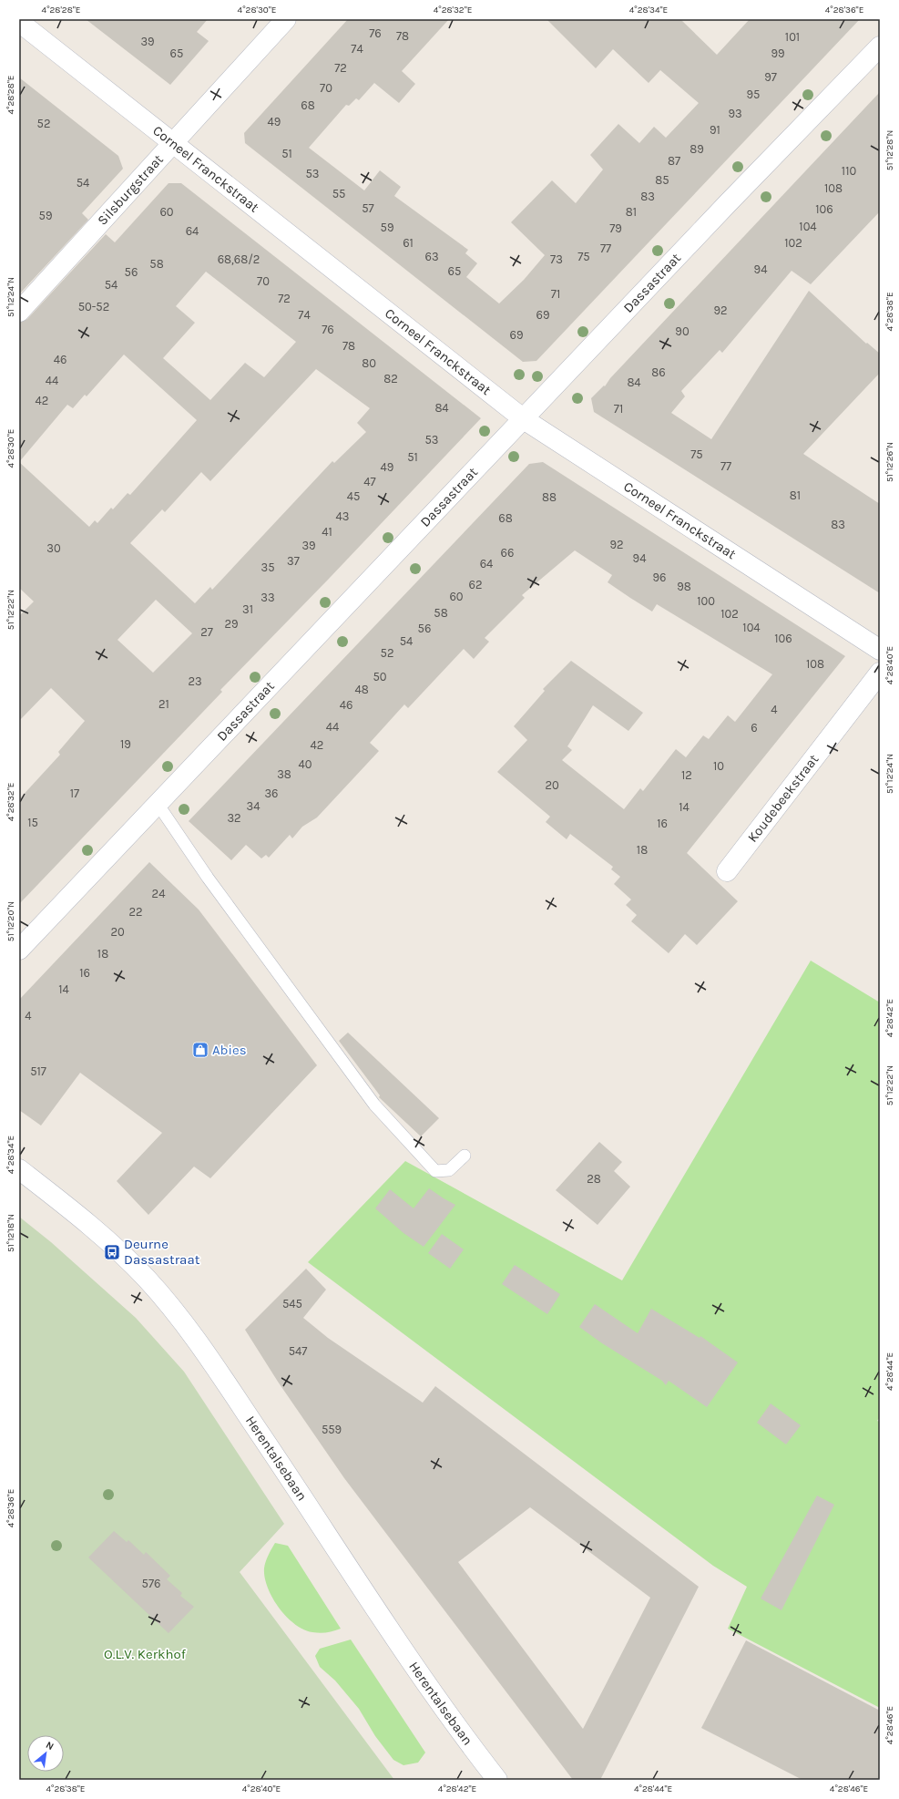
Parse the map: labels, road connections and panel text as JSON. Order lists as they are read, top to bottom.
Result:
{
  "streets": {
    "street": [
      "Corneel Franckstraat",
      "Silsburgstraat",
      "Dassastraat",
      "Koudebeekstraat",
      "Herentalsebaan"
    ]
  },
  "crossings": [
    ["Corneel Franckstraat", "Silsburgstraat"],
    ["Corneel Franckstraat", "Dassastraat"]
  ],
  "parks": ["O.L.V. Kerkhof"],
  "places": {
    "shop": ["Abies"],
    "bus stop": ["Deurne Dassastraat"]
  },
  "house_numbers": [
    "76",
    "78",
    "101",
    "39",
    "74",
    "65",
    "99",
    "72",
    "97",
    "70",
    "95",
    "68",
    "93",
    "49",
    "52",
    "91",
    "89",
    "51",
    "87",
    "110",
    "53",
    "85",
    "54",
    "108",
    "55",
    "83",
    "57",
    "106",
    "60",
    "81",
    "59",
    "104",
    "59",
    "79",
    "64",
    "61",
    "102",
    "77",
    "63",
    "75",
    "68,68/2",
    "73",
    "58",
    "94",
    "65",
    "56",
    "70",
    "54",
    "71",
    "72",
    "50-52",
    "92",
    "74",
    "69",
    "76",
    "90",
    "69",
    "78",
    "46",
    "80",
    "86",
    "82",
    "44",
    "84",
    "42",
    "84",
    "71",
    "53",
    "75",
    "51",
    "77",
    "49",
    "47",
    "81",
    "45",
    "88",
    "43",
    "68",
    "83",
    "41",
    "92",
    "39",
    "30",
    "66",
    "94",
    "37",
    "64",
    "35",
    "96",
    "62",
    "98",
    "60",
    "33",
    "100",
    "31",
    "58",
    "102",
    "29",
    "104",
    "56",
    "27",
    "106",
    "54",
    "52",
    "108",
    "50",
    "23",
    "48",
    "21",
    "46",
    "4",
    "44",
    "6",
    "19",
    "42",
    "40",
    "10",
    "38",
    "12",
    "20",
    "17",
    "36",
    "34",
    "14",
    "32",
    "15",
    "16",
    "18",
    "24",
    "22",
    "20",
    "18",
    "16",
    "14",
    "4",
    "517",
    "28",
    "545",
    "547",
    "559",
    "576"
  ],
  "north": "top right",
  "coordinates": [
    "4°28'28\"E",
    "4°28'30\"E",
    "4°28'32\"E",
    "4°28'34\"E",
    "4°28'36\"E",
    "51°12'28\"N",
    "51°12'24\"N",
    "4°28'38\"E",
    "51°12'26\"N",
    "51°12'22\"N",
    "4°28'40\"E",
    "51°12'20\"N",
    "4°28'42\"E",
    "51°12'18\"N",
    "4°28'44\"E",
    "4°28'46\"E"
  ]
}
